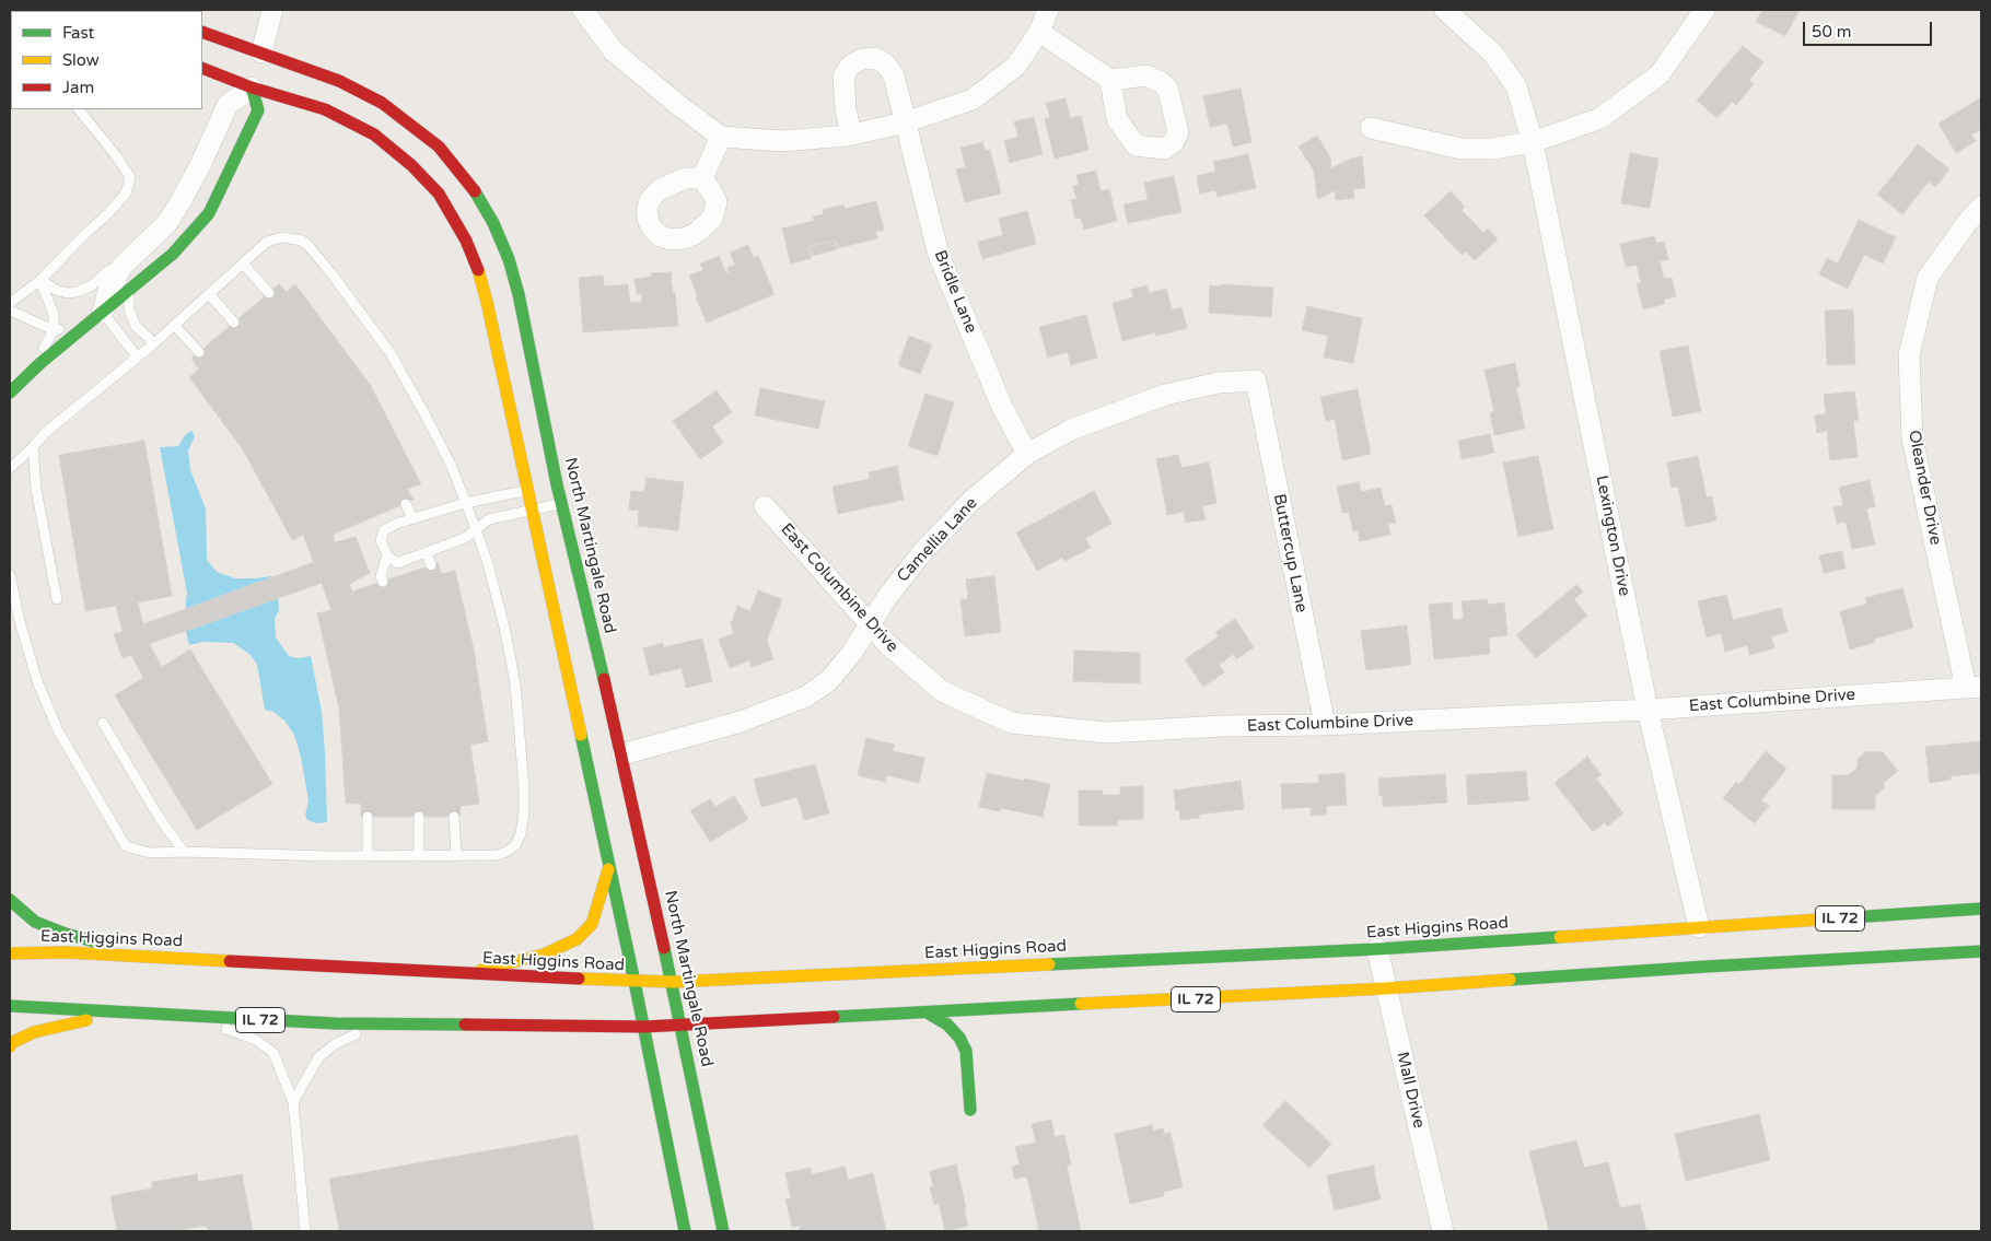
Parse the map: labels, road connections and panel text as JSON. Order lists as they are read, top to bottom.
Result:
{
  "streets": {
    "main road": ["North Martingale Road", "IL 72", "East Higgins Road"],
    "street": [
      "Bridle Lane",
      "Oleander Drive",
      "Lexington Drive",
      "Camellia Lane",
      "Buttercup Lane",
      "East Columbine Drive",
      "Mall Drive"
    ]
  },
  "crossings": [
    ["Bridle Lane", "Camellia Lane"],
    ["Oleander Drive", "East Columbine Drive"],
    ["Lexington Drive", "East Columbine Drive"],
    ["Lexington Drive", "East Higgins Road"],
    ["Camellia Lane", "North Martingale Road"],
    ["Camellia Lane", "Buttercup Lane"],
    ["Camellia Lane", "East Columbine Drive"],
    ["North Martingale Road", "IL 72"],
    ["North Martingale Road", "East Higgins Road"],
    ["Buttercup Lane", "East Columbine Drive"],
    ["IL 72", "Mall Drive"],
    ["East Higgins Road", "Mall Drive"]
  ],
  "legend": ["Fast", "Slow", "Jam"],
  "scale_bar": "50 m"
}
